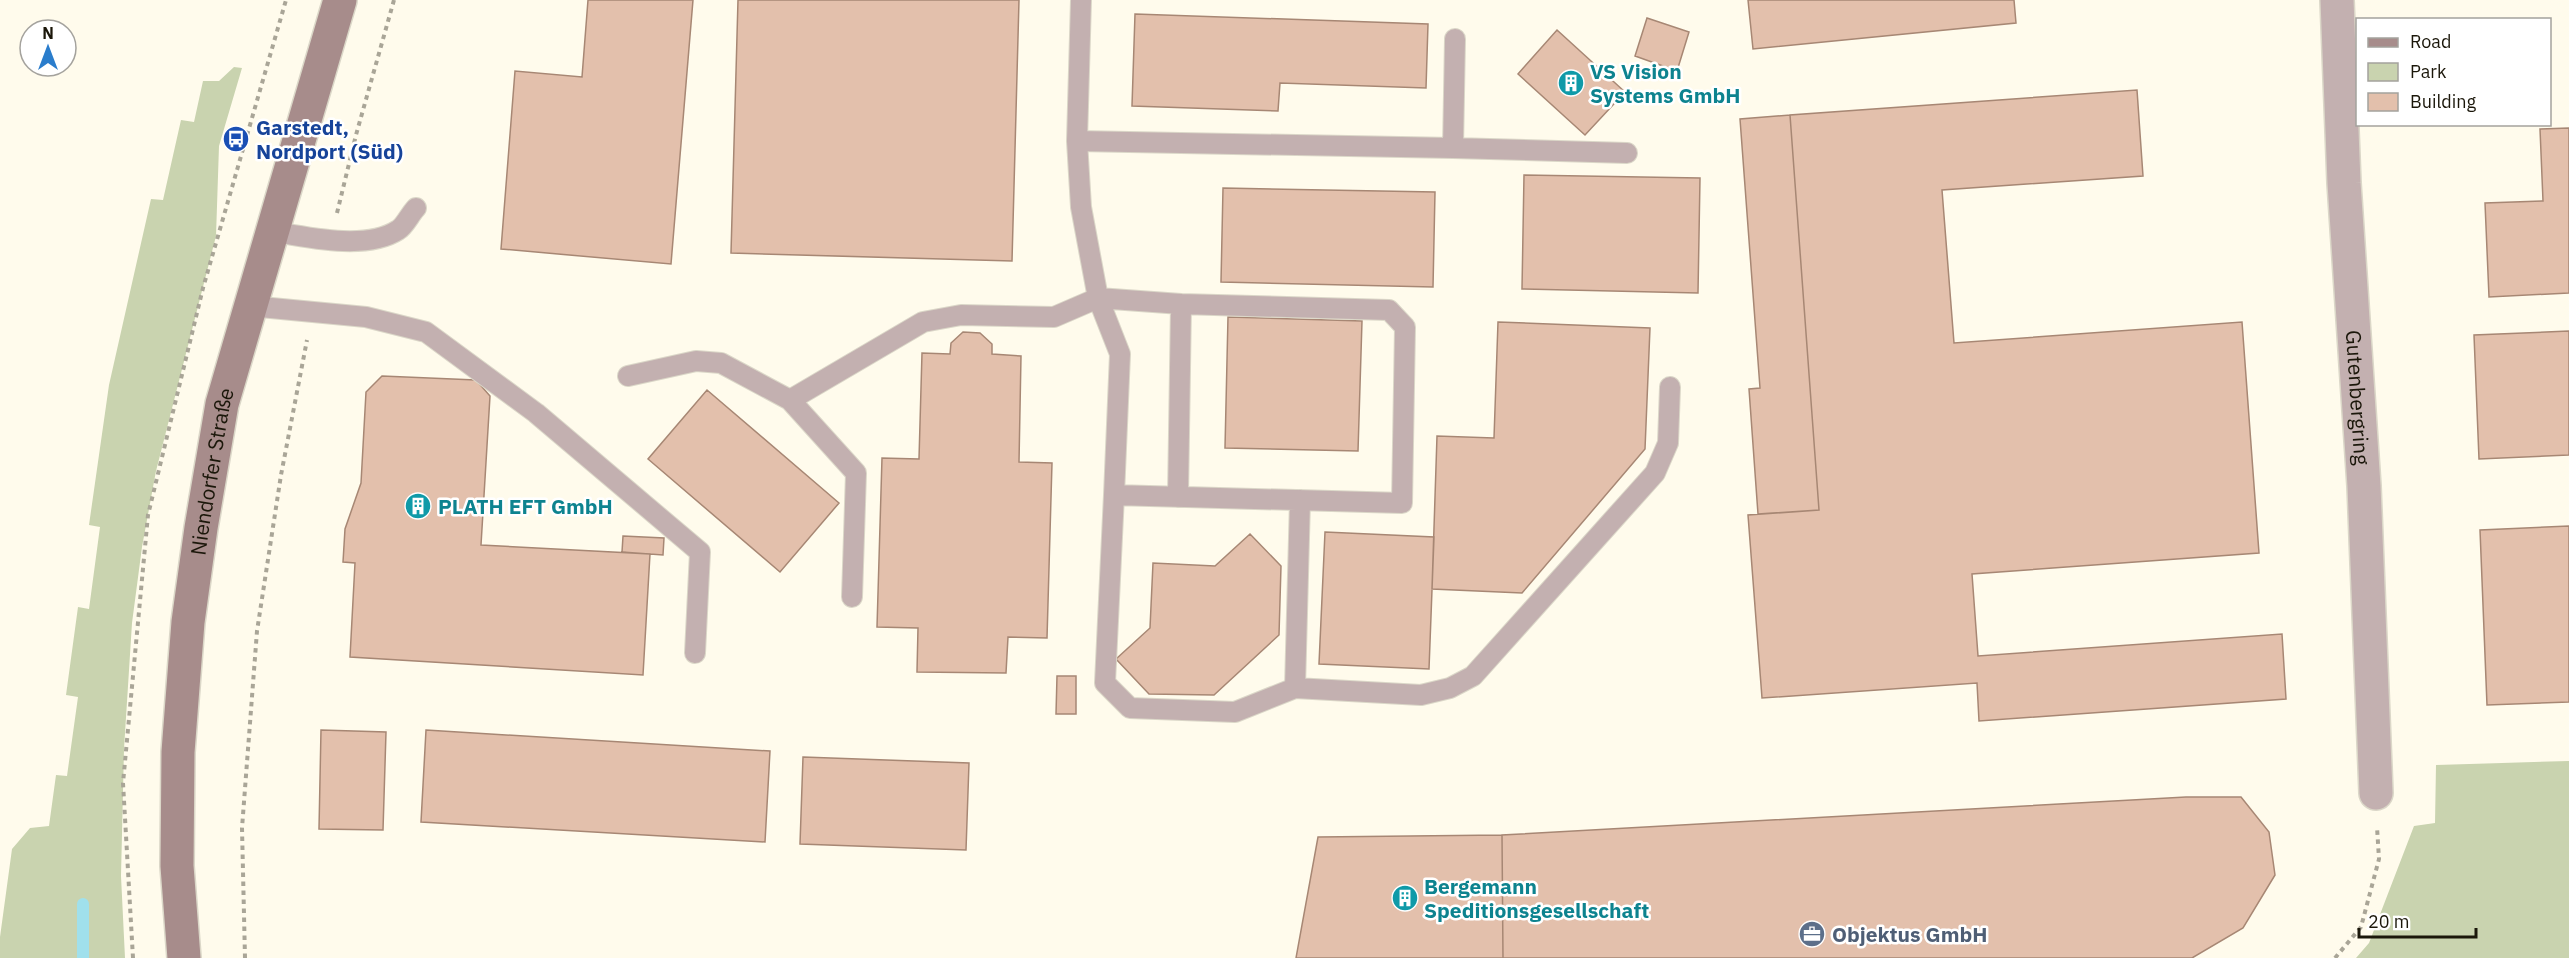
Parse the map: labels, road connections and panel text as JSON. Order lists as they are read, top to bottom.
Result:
{
  "streets": {
    "main road": ["Niendorfer Straße"],
    "street": ["Gutenbergring"]
  },
  "places": {
    "building": ["VS Vision Systems GmbH", "PLATH EFT GmbH", "Bergemann Speditionsgesellschaft"],
    "bus stop": ["Garstedt, Nordport (Süd)"],
    "office": ["Objektus GmbH"]
  },
  "legend": ["Road", "Park", "Building"],
  "scale_bar": "20 m",
  "north": "top"
}
